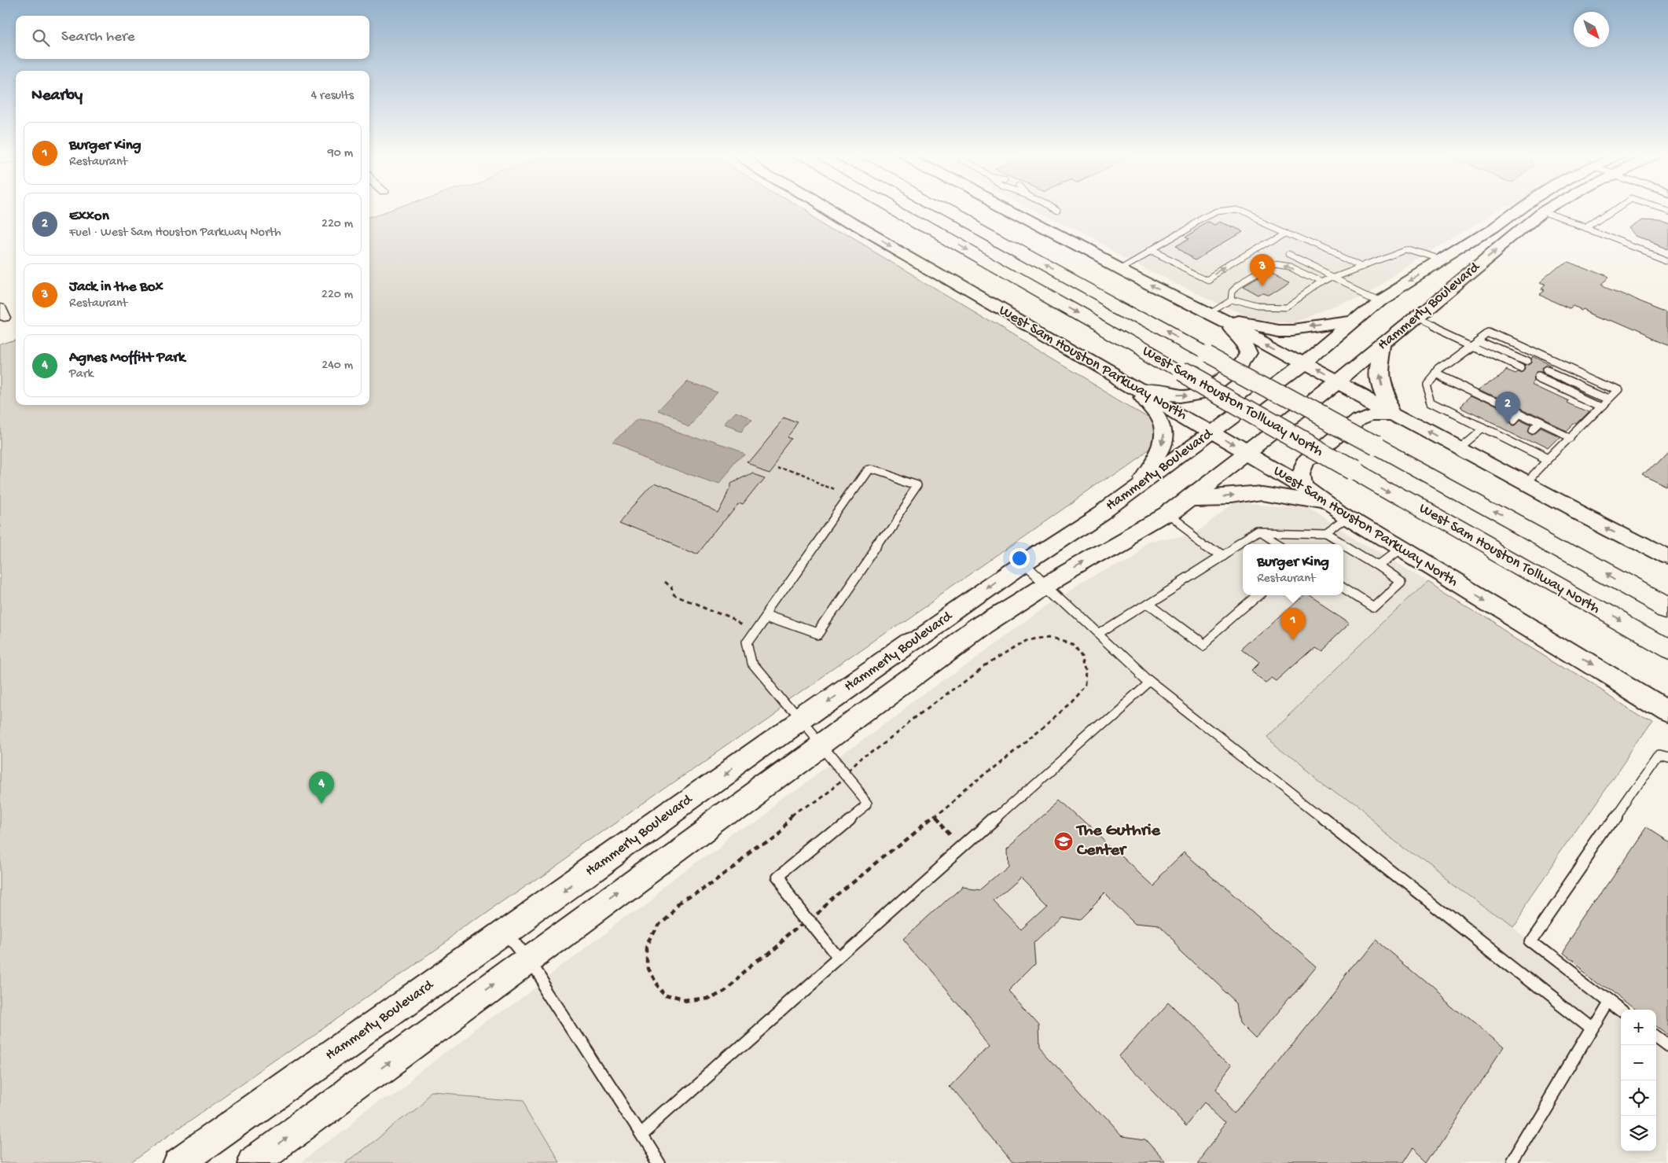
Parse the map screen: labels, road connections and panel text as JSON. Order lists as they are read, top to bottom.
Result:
{
  "streets": {
    "highway": ["West Sam Houston Tollway North"],
    "main road": ["Hammerly Boulevard", "West Sam Houston Parkway North"]
  },
  "crossings": [
    ["Hammerly Boulevard", "West Sam Houston Parkway North"]
  ],
  "places": {
    "school or university": ["The Guthrie Center"]
  },
  "north": "bottom right",
  "page": {
    "search": "Search here",
    "heading": ["Nearby", "4 results"],
    "list": [
      {
        "mark": "1",
        "name": "Burger King",
        "note": "Restaurant",
        "value": "90 m"
      },
      {
        "mark": "2",
        "name": "Exxon",
        "note": "Fuel · West Sam Houston Parkway North",
        "value": "220 m"
      },
      {
        "mark": "3",
        "name": "Jack in the Box",
        "note": "Restaurant",
        "value": "220 m"
      },
      {
        "mark": "4",
        "name": "Agnes Moffitt Park",
        "note": "Park",
        "value": "240 m"
      }
    ],
    "pins": [
      "3",
      "2",
      "1",
      "4"
    ],
    "popup": ["Burger King", "Restaurant"],
    "map_buttons": ["+", "−"]
  }
}
